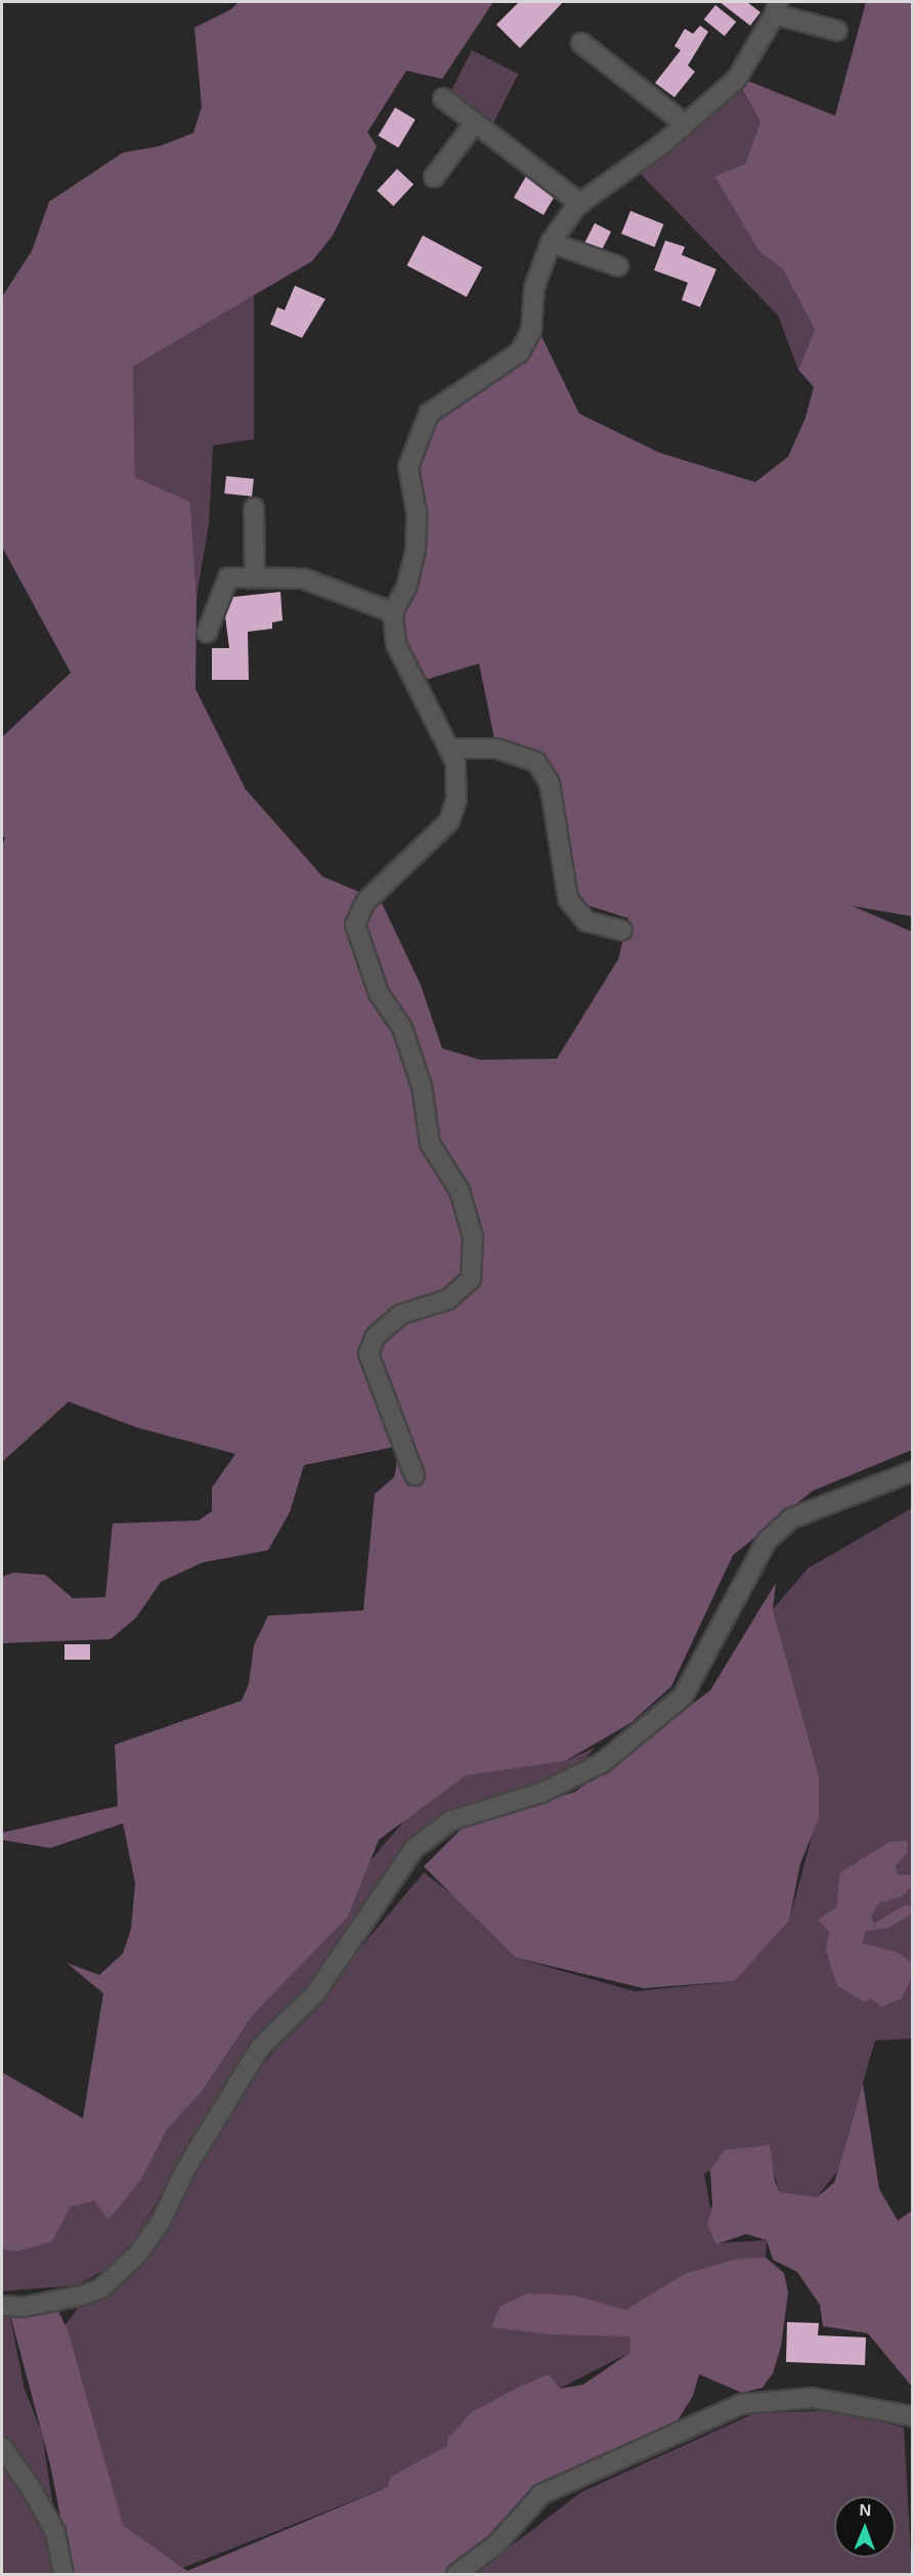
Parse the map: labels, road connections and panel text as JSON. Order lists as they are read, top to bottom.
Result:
{
  "north": "top"
}
